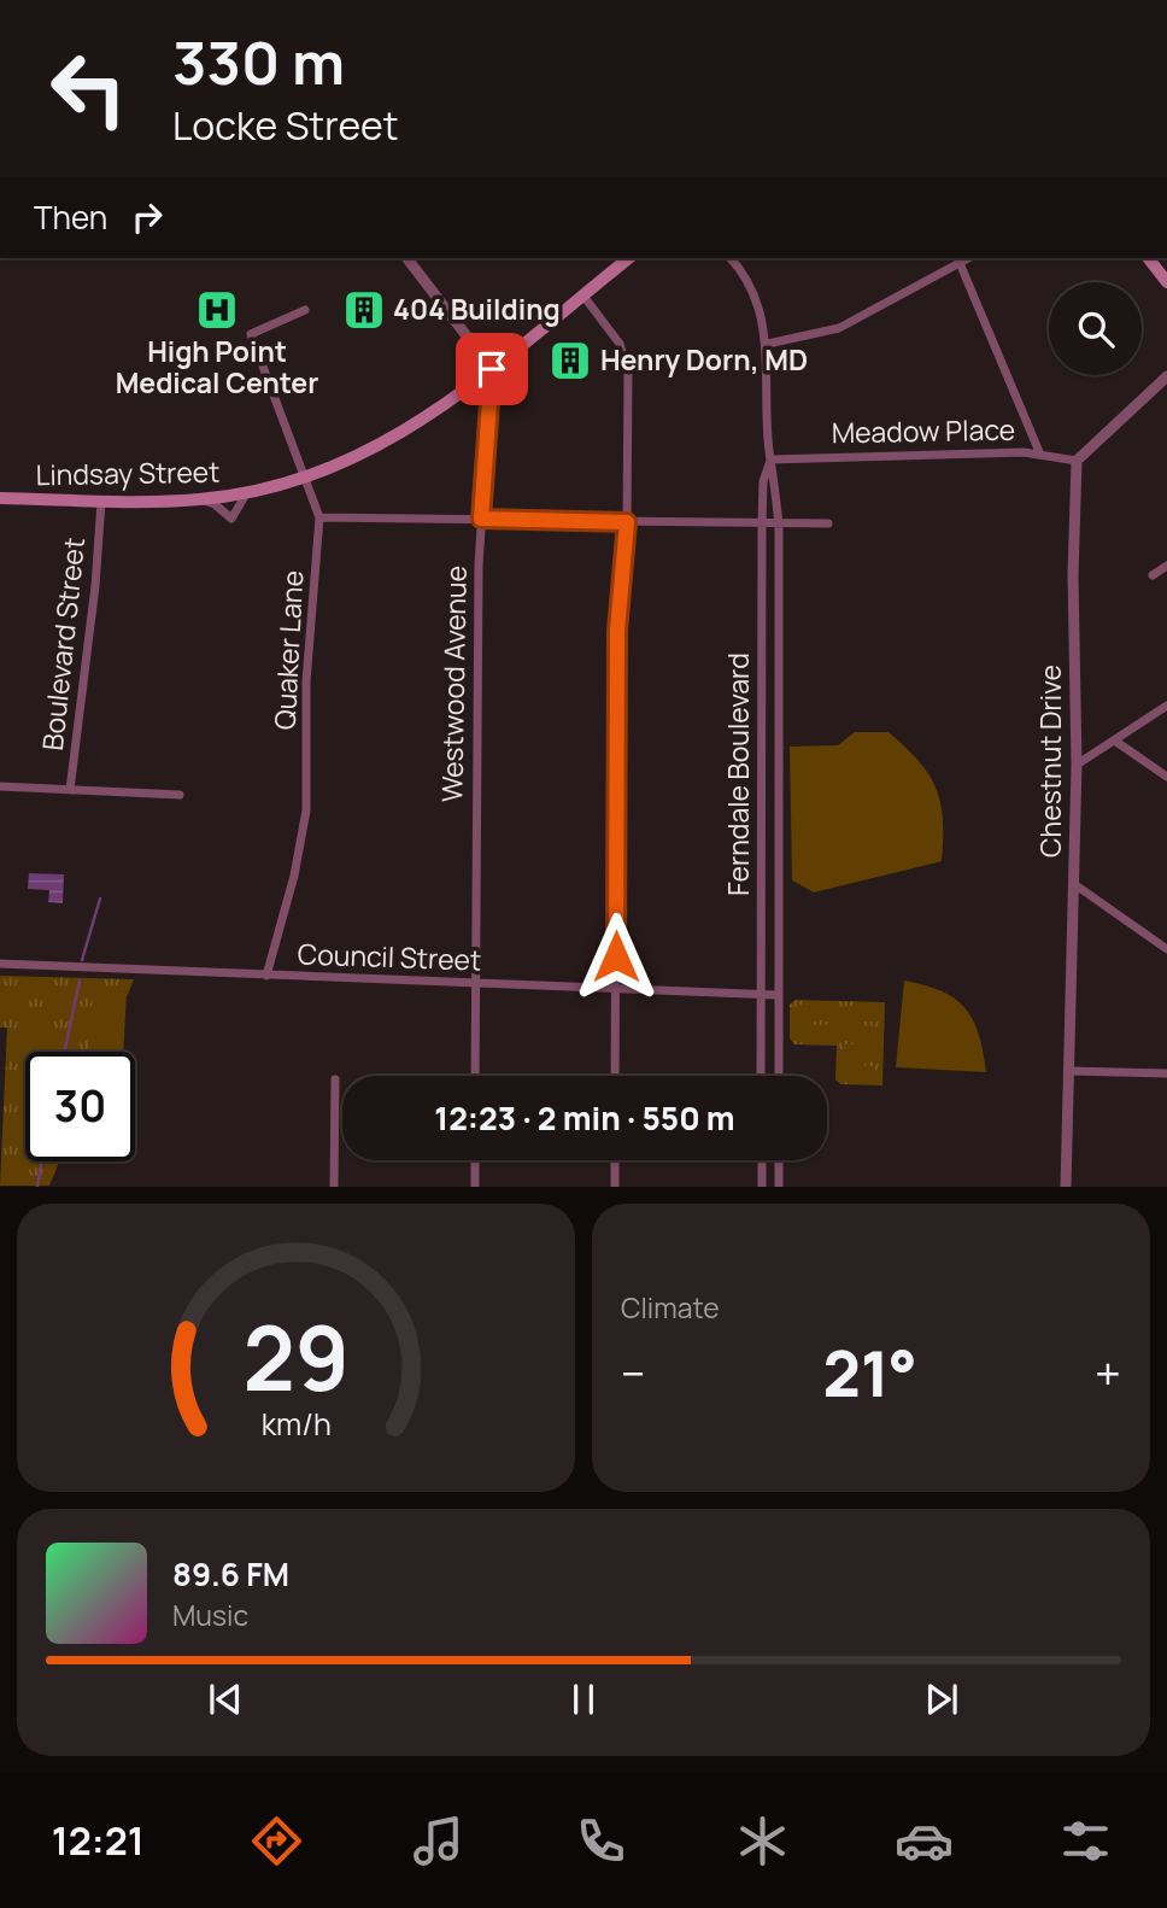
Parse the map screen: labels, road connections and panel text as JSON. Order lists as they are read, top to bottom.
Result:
{
  "streets": {
    "main road": ["Lindsay Street"],
    "street": [
      "Meadow Place",
      "Boulevard Street",
      "Quaker Lane",
      "Westwood Avenue",
      "Chestnut Drive",
      "Ferndale Boulevard",
      "Council Street"
    ]
  },
  "crossings": [
    ["Meadow Place", "Chestnut Drive"],
    ["Meadow Place", "Ferndale Boulevard"],
    ["Lindsay Street", "Boulevard Street"],
    ["Lindsay Street", "Quaker Lane"],
    ["Lindsay Street", "Westwood Avenue"],
    ["Quaker Lane", "Council Street"],
    ["Westwood Avenue", "Council Street"],
    ["Ferndale Boulevard", "Council Street"]
  ],
  "places": {
    "hospital": ["High Point Medical Center"],
    "building": ["404 Building", "Henry Dorn, MD"]
  },
  "page": {
    "turn": ["330 m", "Locke Street"],
    "then": "Then",
    "limit": "30",
    "trip": "12:23 · 2 min · 550 m",
    "tile": "Climate",
    "heat": ["−", "21°", "+"],
    "song": ["89.6 FM", "Music"],
    "tabs": "12:21",
    "gauge": ["29", "km/h"]
  }
}
